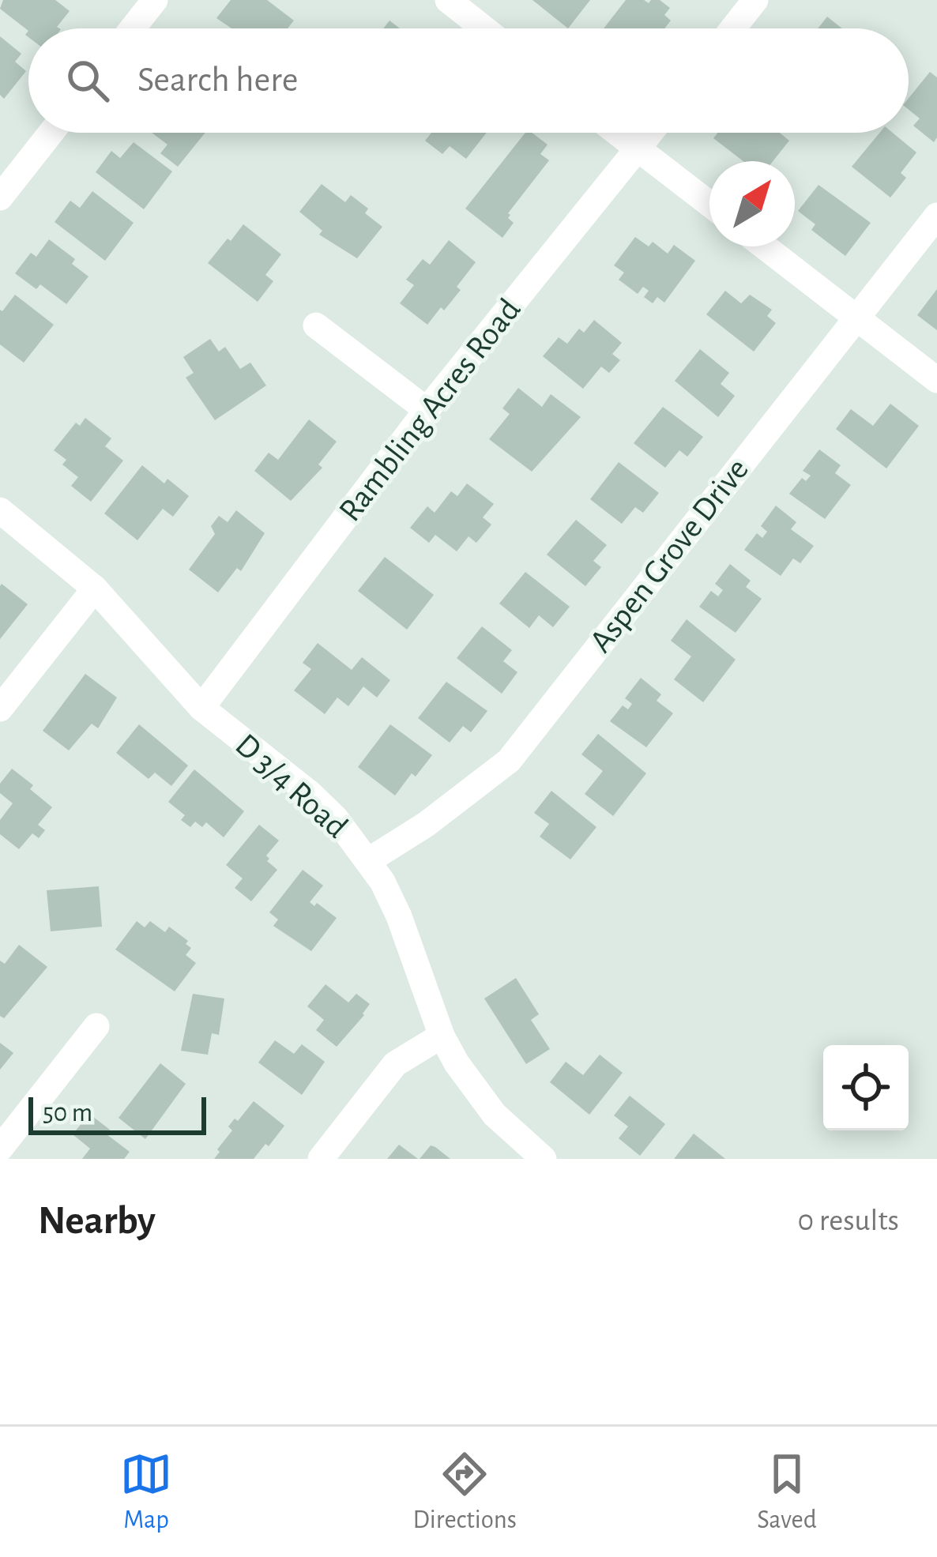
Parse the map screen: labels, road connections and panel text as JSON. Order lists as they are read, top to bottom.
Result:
{
  "streets": {
    "street": ["Rambling Acres Road", "Aspen Grove Drive", "D 3/4 Road"]
  },
  "crossings": [
    ["Rambling Acres Road", "D 3/4 Road"],
    ["Aspen Grove Drive", "D 3/4 Road"]
  ],
  "scale_bar": "50 m",
  "north": "top right",
  "page": {
    "search": "Search here",
    "scale": "50 m",
    "heading": ["Nearby", "0 results"],
    "nav": ["Map", "Directions", "Saved"]
  }
}
